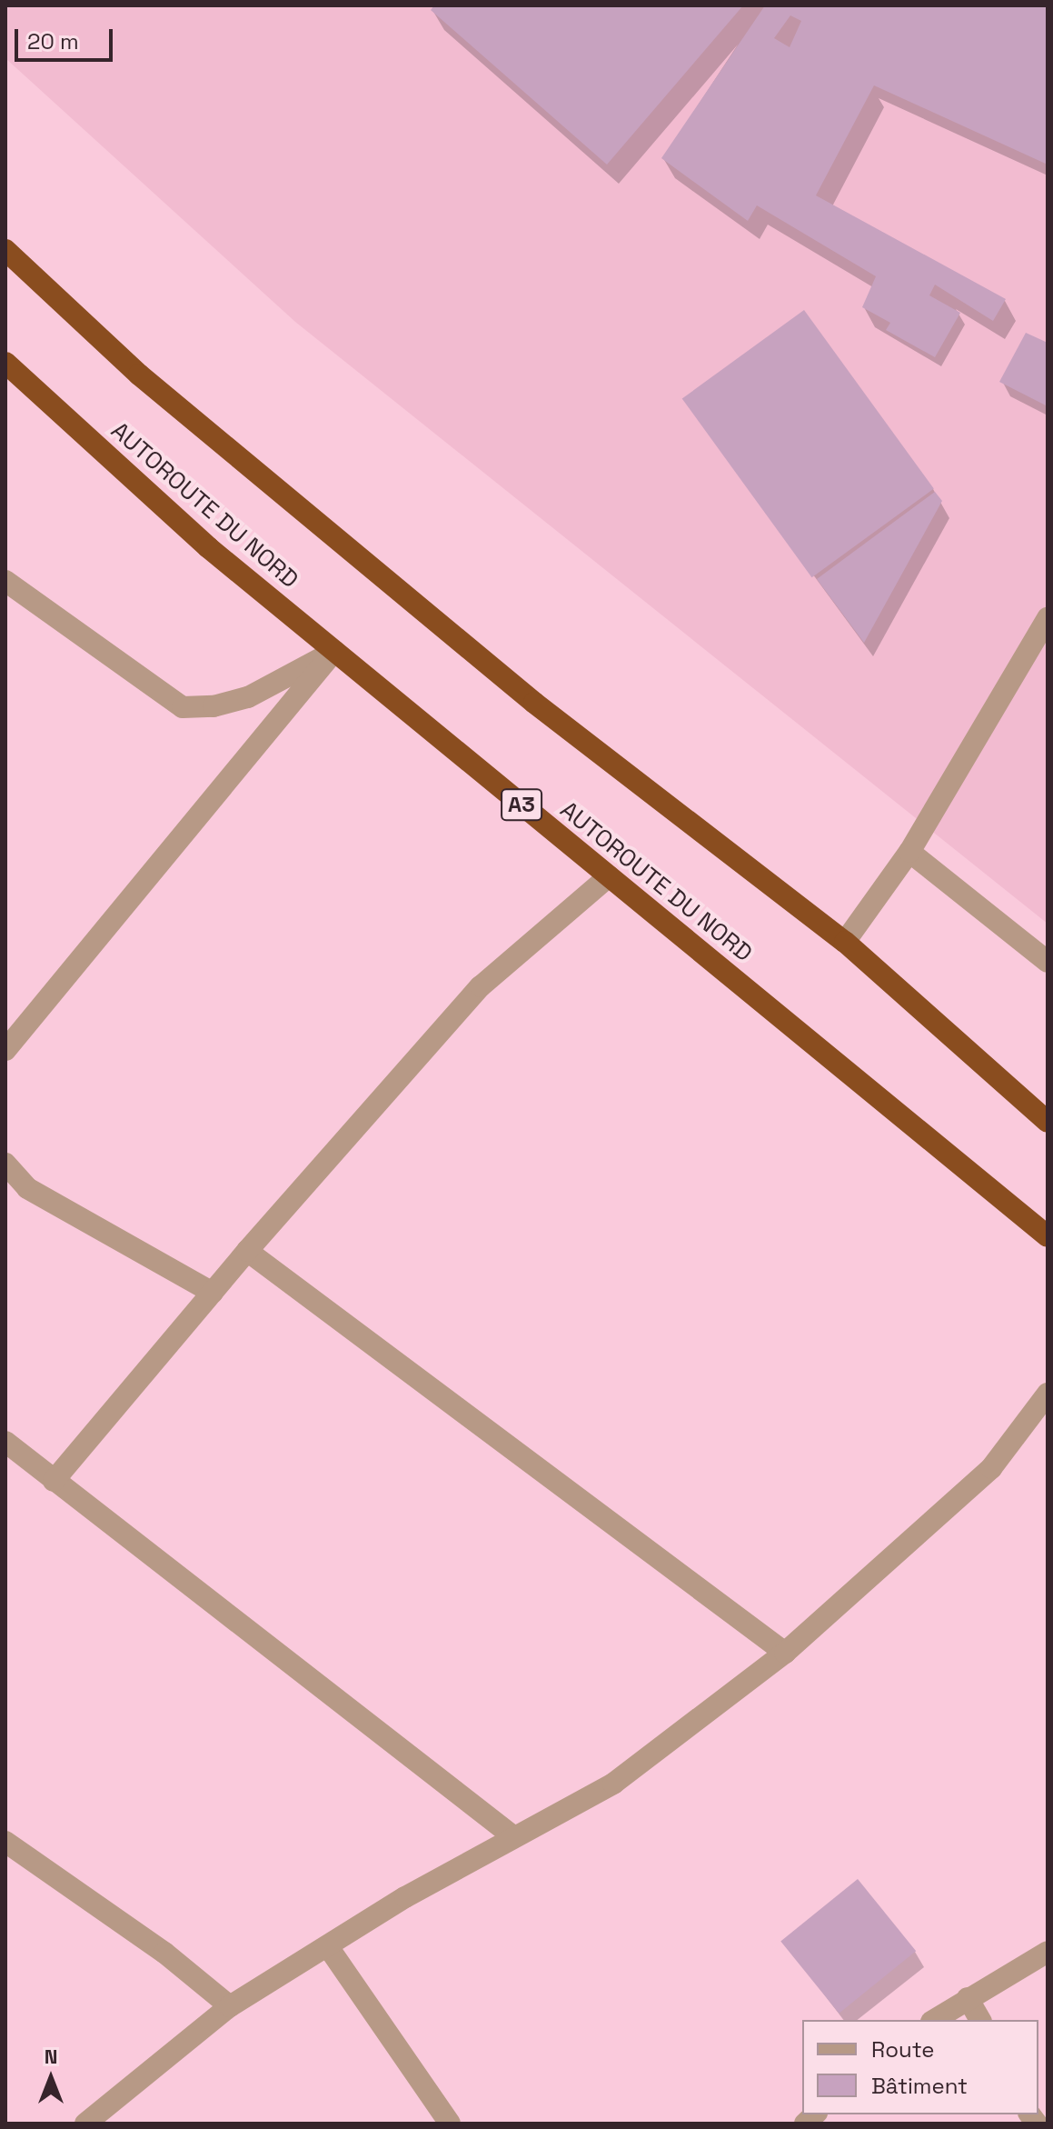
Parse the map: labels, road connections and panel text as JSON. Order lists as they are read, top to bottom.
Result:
{
  "streets": {
    "highway": ["AUTOROUTE DU NORD", "A3"]
  },
  "legend": ["Route", "Bâtiment"],
  "scale_bar": "20 m",
  "north": "top"
}
